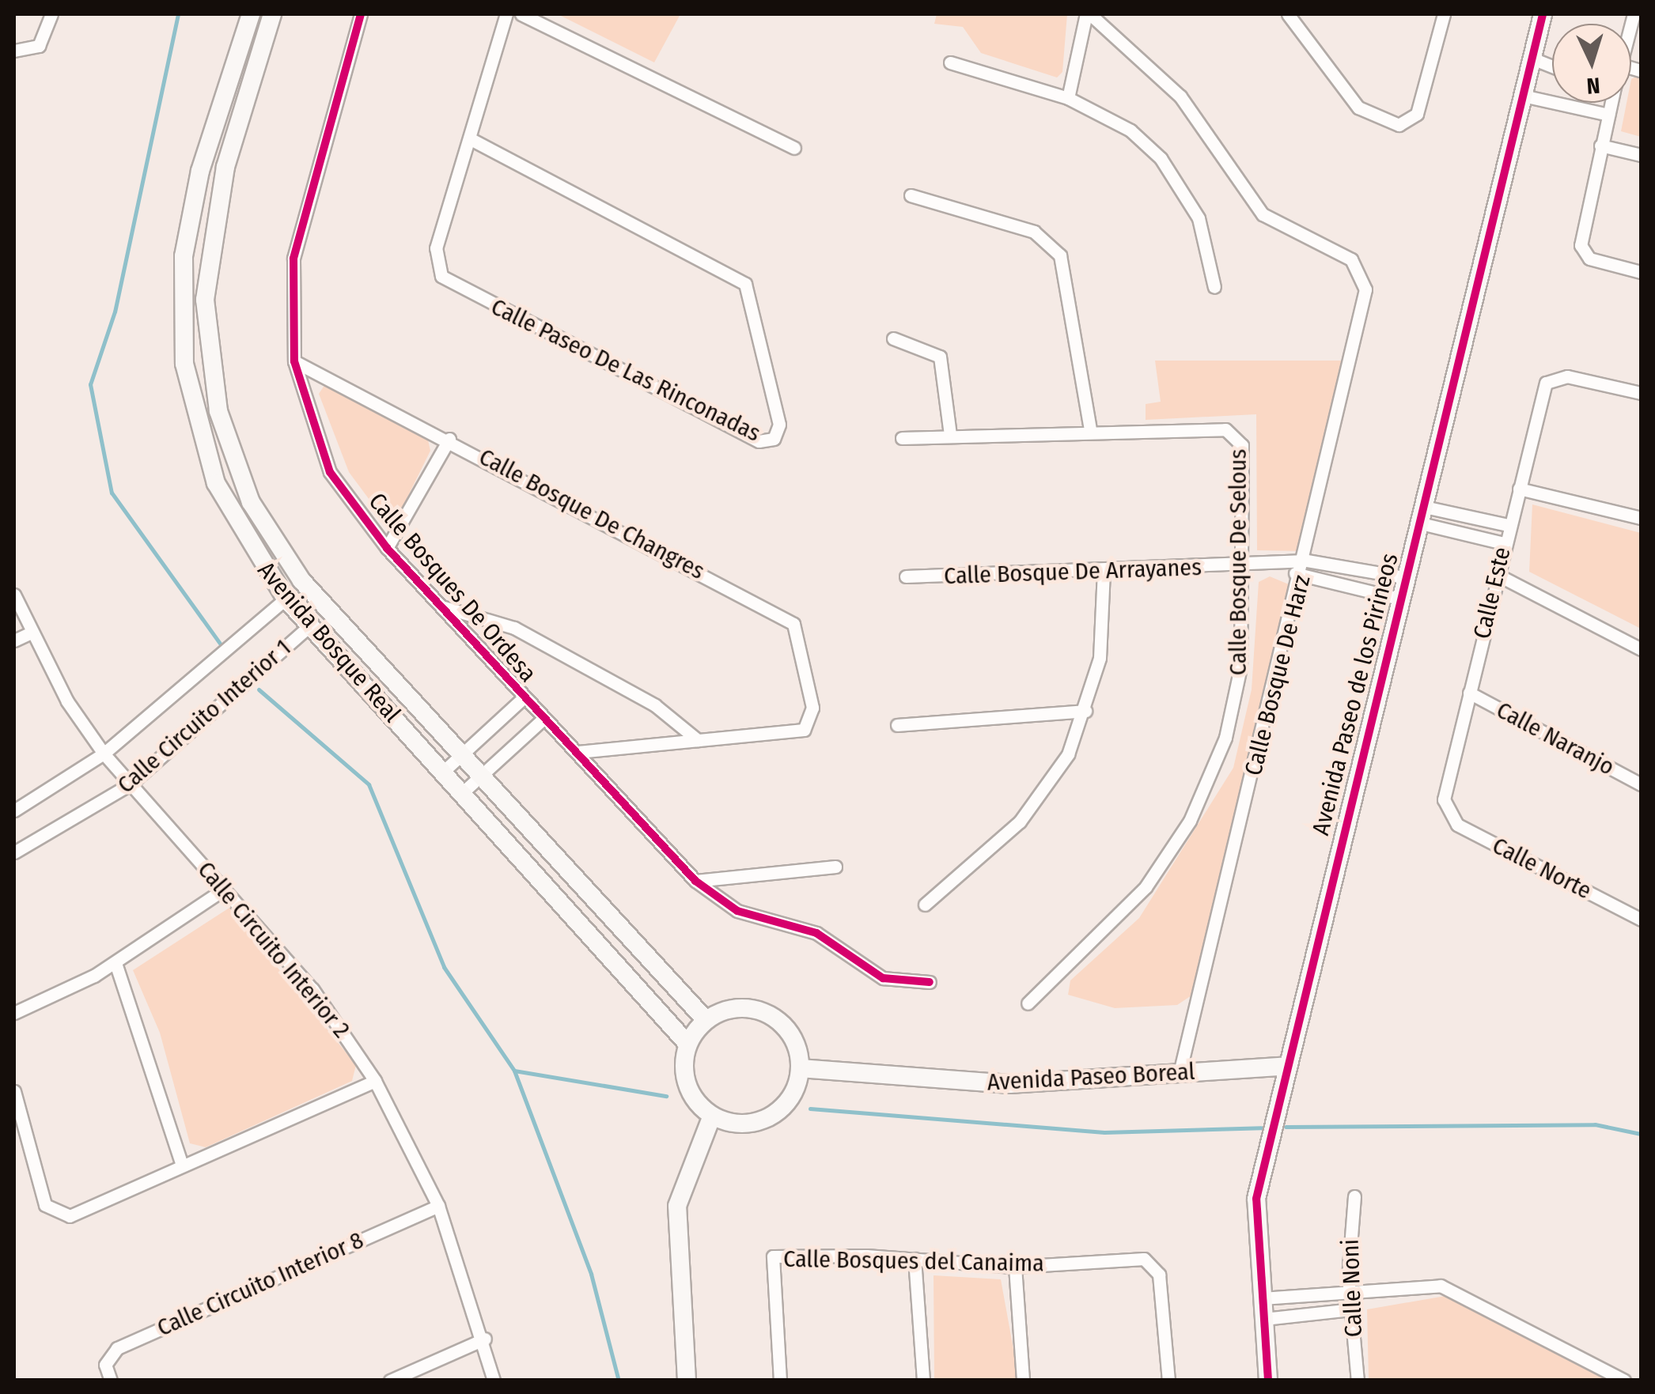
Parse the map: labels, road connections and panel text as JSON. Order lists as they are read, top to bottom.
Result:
{
  "streets": {
    "main road": ["Avenida Bosque Real", "Avenida Paseo de los Pirineos", "Avenida Paseo Boreal"],
    "street": [
      "Calle Paseo De Las Rinconadas",
      "Calle Bosque De Changres",
      "Calle Bosque De Selous",
      "Calle Bosque De Arrayanes",
      "Calle Bosques De Ordesa",
      "Calle Este",
      "Calle Bosque De Harz",
      "Calle Circuito Interior 1",
      "Calle Naranjo",
      "Calle Norte",
      "Calle Circuito Interior 2",
      "Calle Bosques del Canaima",
      "Calle Circuito Interior 8",
      "Calle Noni"
    ]
  },
  "crossings": [
    ["Calle Bosque De Changres", "Calle Bosques De Ordesa"],
    ["Calle Bosque De Selous", "Calle Bosque De Arrayanes"],
    ["Calle Bosque De Arrayanes", "Calle Bosque De Harz"],
    ["Calle Bosque De Arrayanes", "Avenida Paseo de los Pirineos"],
    ["Calle Este", "Calle Naranjo"],
    ["Calle Este", "Calle Norte"],
    ["Avenida Bosque Real", "Calle Circuito Interior 1"],
    ["Avenida Bosque Real", "Avenida Paseo Boreal"],
    ["Calle Bosque De Harz", "Avenida Paseo Boreal"],
    ["Avenida Paseo de los Pirineos", "Avenida Paseo Boreal"],
    ["Calle Circuito Interior 1", "Calle Circuito Interior 2"],
    ["Calle Circuito Interior 2", "Calle Circuito Interior 8"]
  ],
  "north": "bottom"
}
